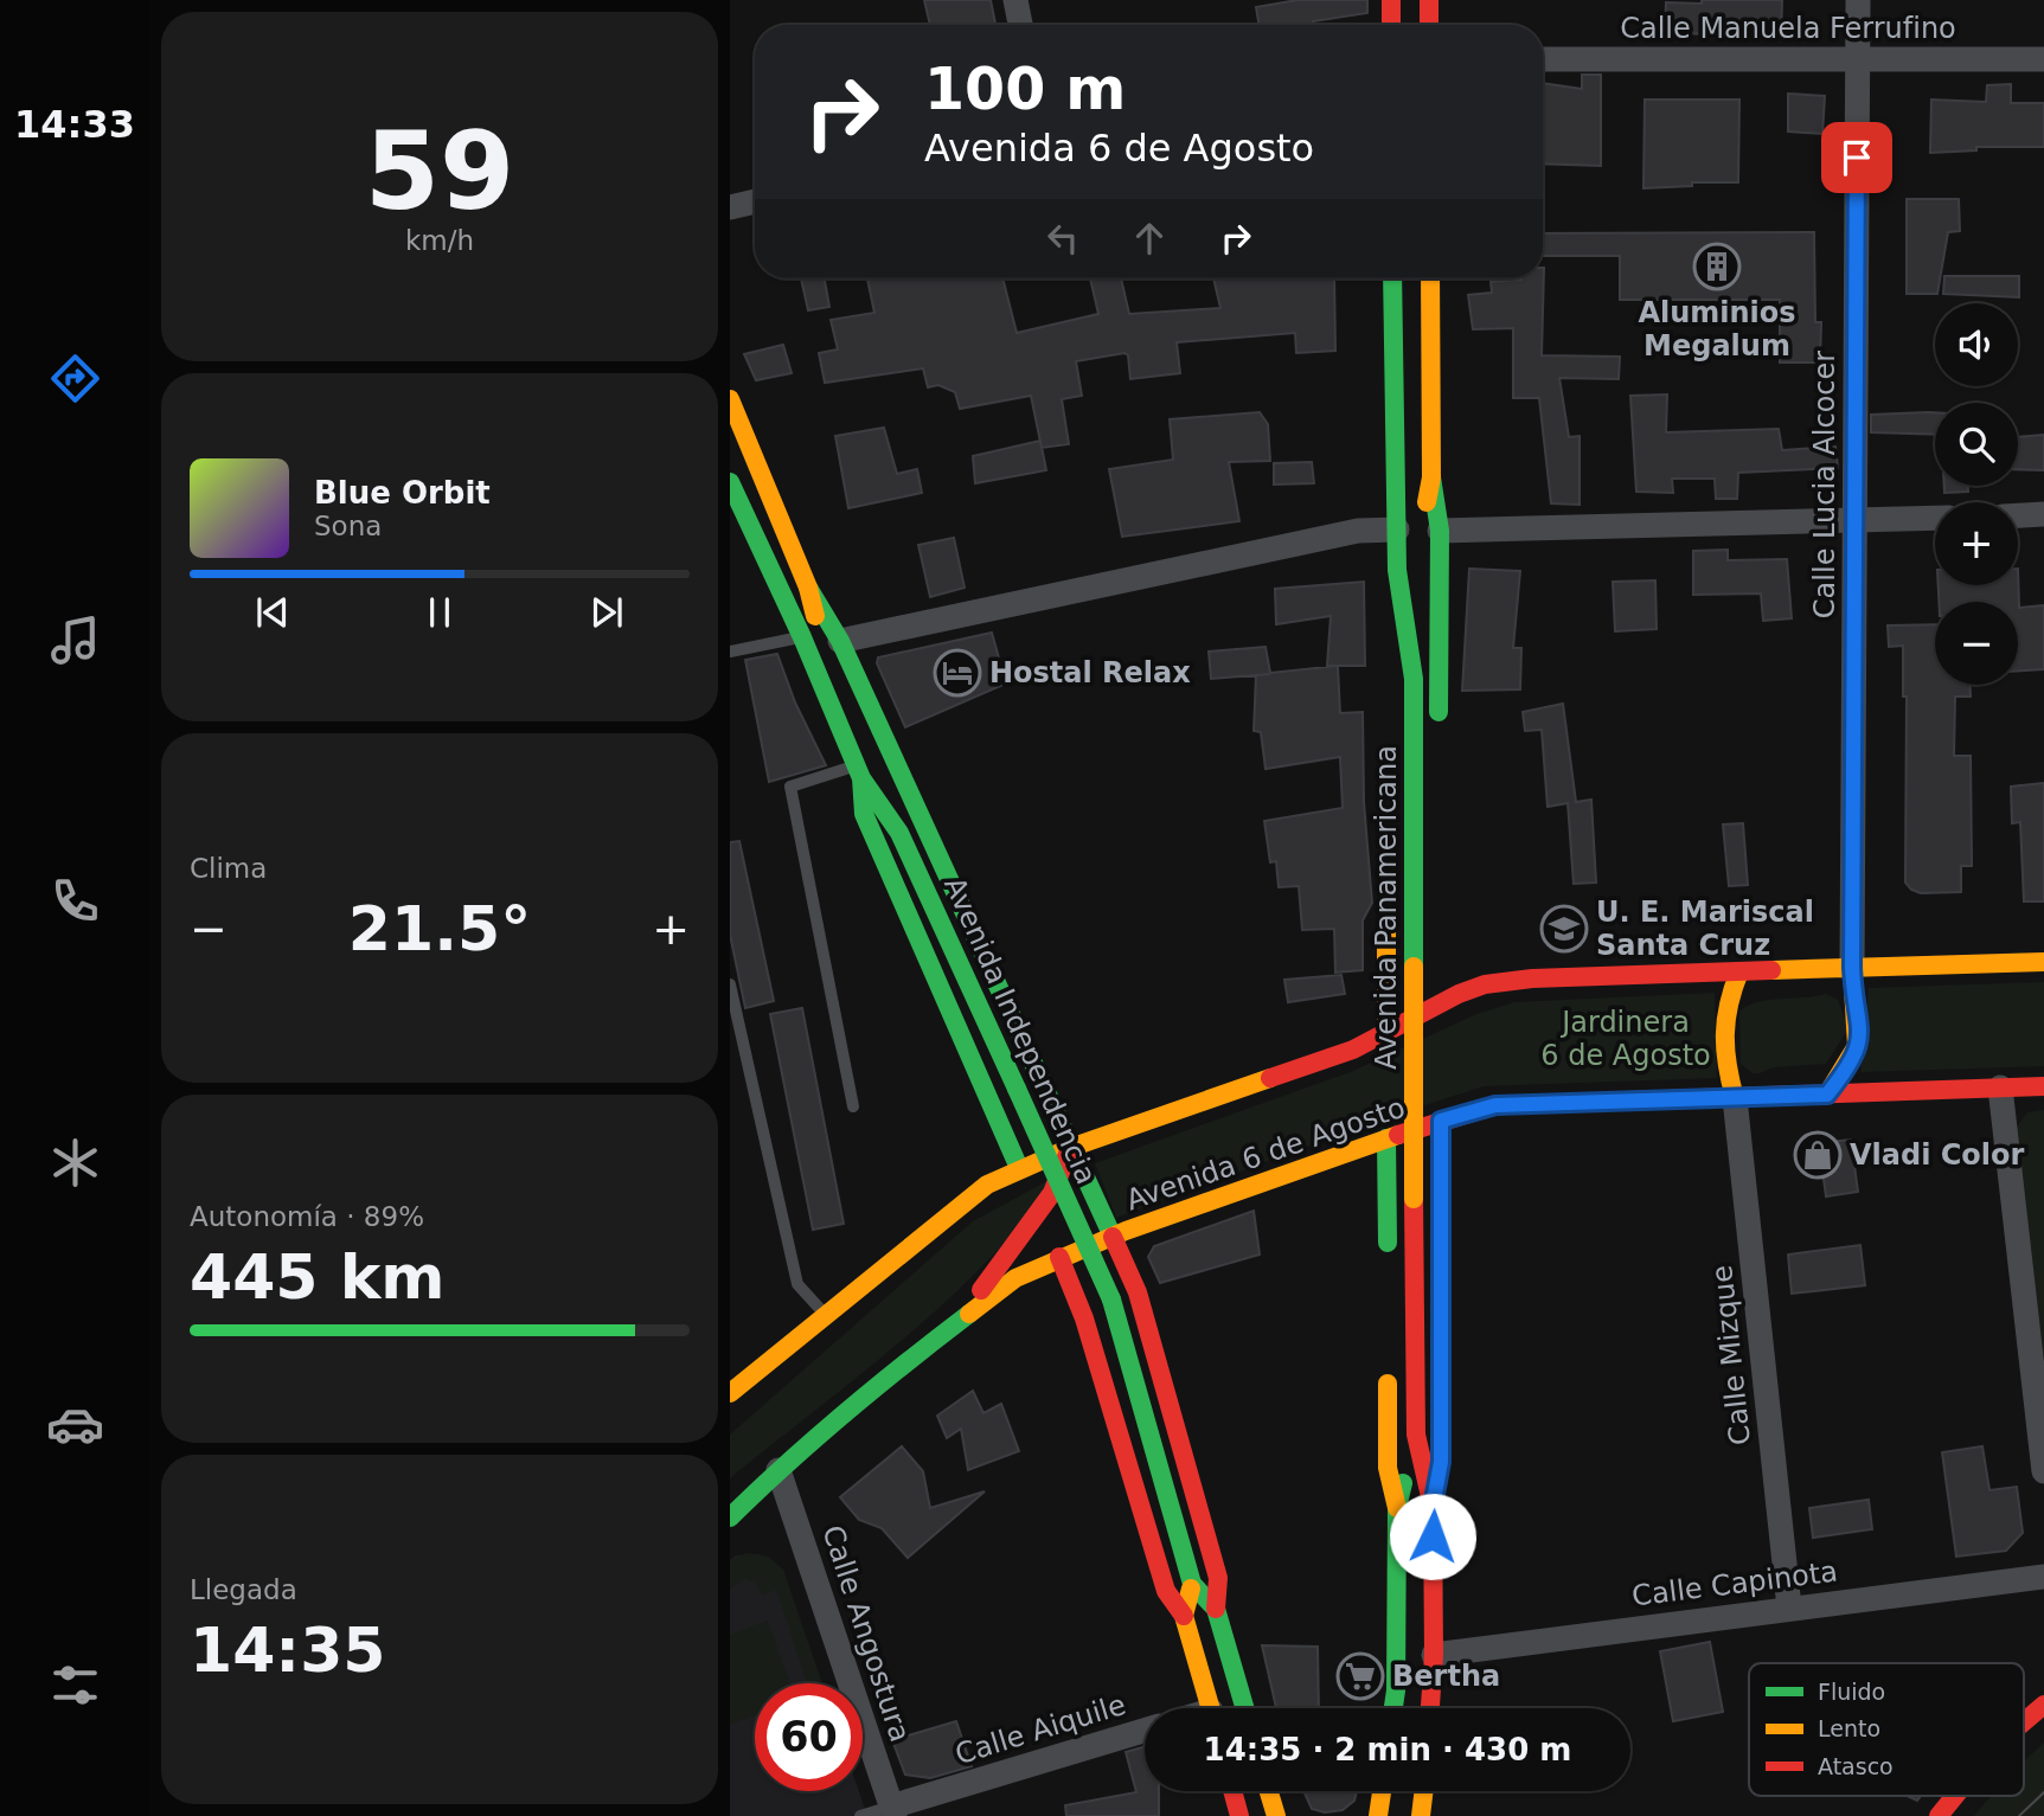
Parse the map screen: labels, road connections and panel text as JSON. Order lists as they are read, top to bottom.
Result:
{
  "streets": {
    "main road": ["Avenida Panamericana", "Avenida Independencia", "Avenida 6 de Agosto"],
    "street": [
      "Calle Manuela Ferrufino",
      "Calle Lucia Alcocer",
      "Calle Mizque",
      "Calle Capinota",
      "Calle Angostura",
      "Calle Aiquile"
    ]
  },
  "crossings": [
    ["Calle Manuela Ferrufino", "Calle Lucia Alcocer"],
    ["Calle Lucia Alcocer", "Avenida 6 de Agosto"],
    ["Calle Lucia Alcocer", "Calle Mizque"],
    ["Avenida Panamericana", "Calle Capinota"],
    ["Avenida 6 de Agosto", "Calle Mizque"],
    ["Avenida 6 de Agosto", "Calle Angostura"],
    ["Calle Mizque", "Calle Capinota"],
    ["Calle Angostura", "Calle Aiquile"]
  ],
  "parks": ["Jardinera 6 de Agosto"],
  "places": {
    "building": ["Aluminios Megalum"],
    "hotel": ["Hostal Relax"],
    "school or university": ["U. E. Mariscal Santa Cruz"],
    "shop": ["Vladi Color"],
    "supermarket": ["Bertha"]
  },
  "legend": ["Fluido", "Lento", "Atasco"],
  "page": {
    "tabs": "14:33",
    "tile": [
      ["59", "km/h"],
      "Clima",
      ["Autonomía · 89%", "445 km"],
      ["Llegada", "14:35"]
    ],
    "turn": ["100 m", "Avenida 6 de Agosto"],
    "map_buttons": ["+", "−"],
    "song": ["Blue Orbit", "Sona"],
    "heat": ["−", "21.5°", "+"],
    "limit": "60",
    "trip": "14:35 · 2 min · 430 m"
  }
}
